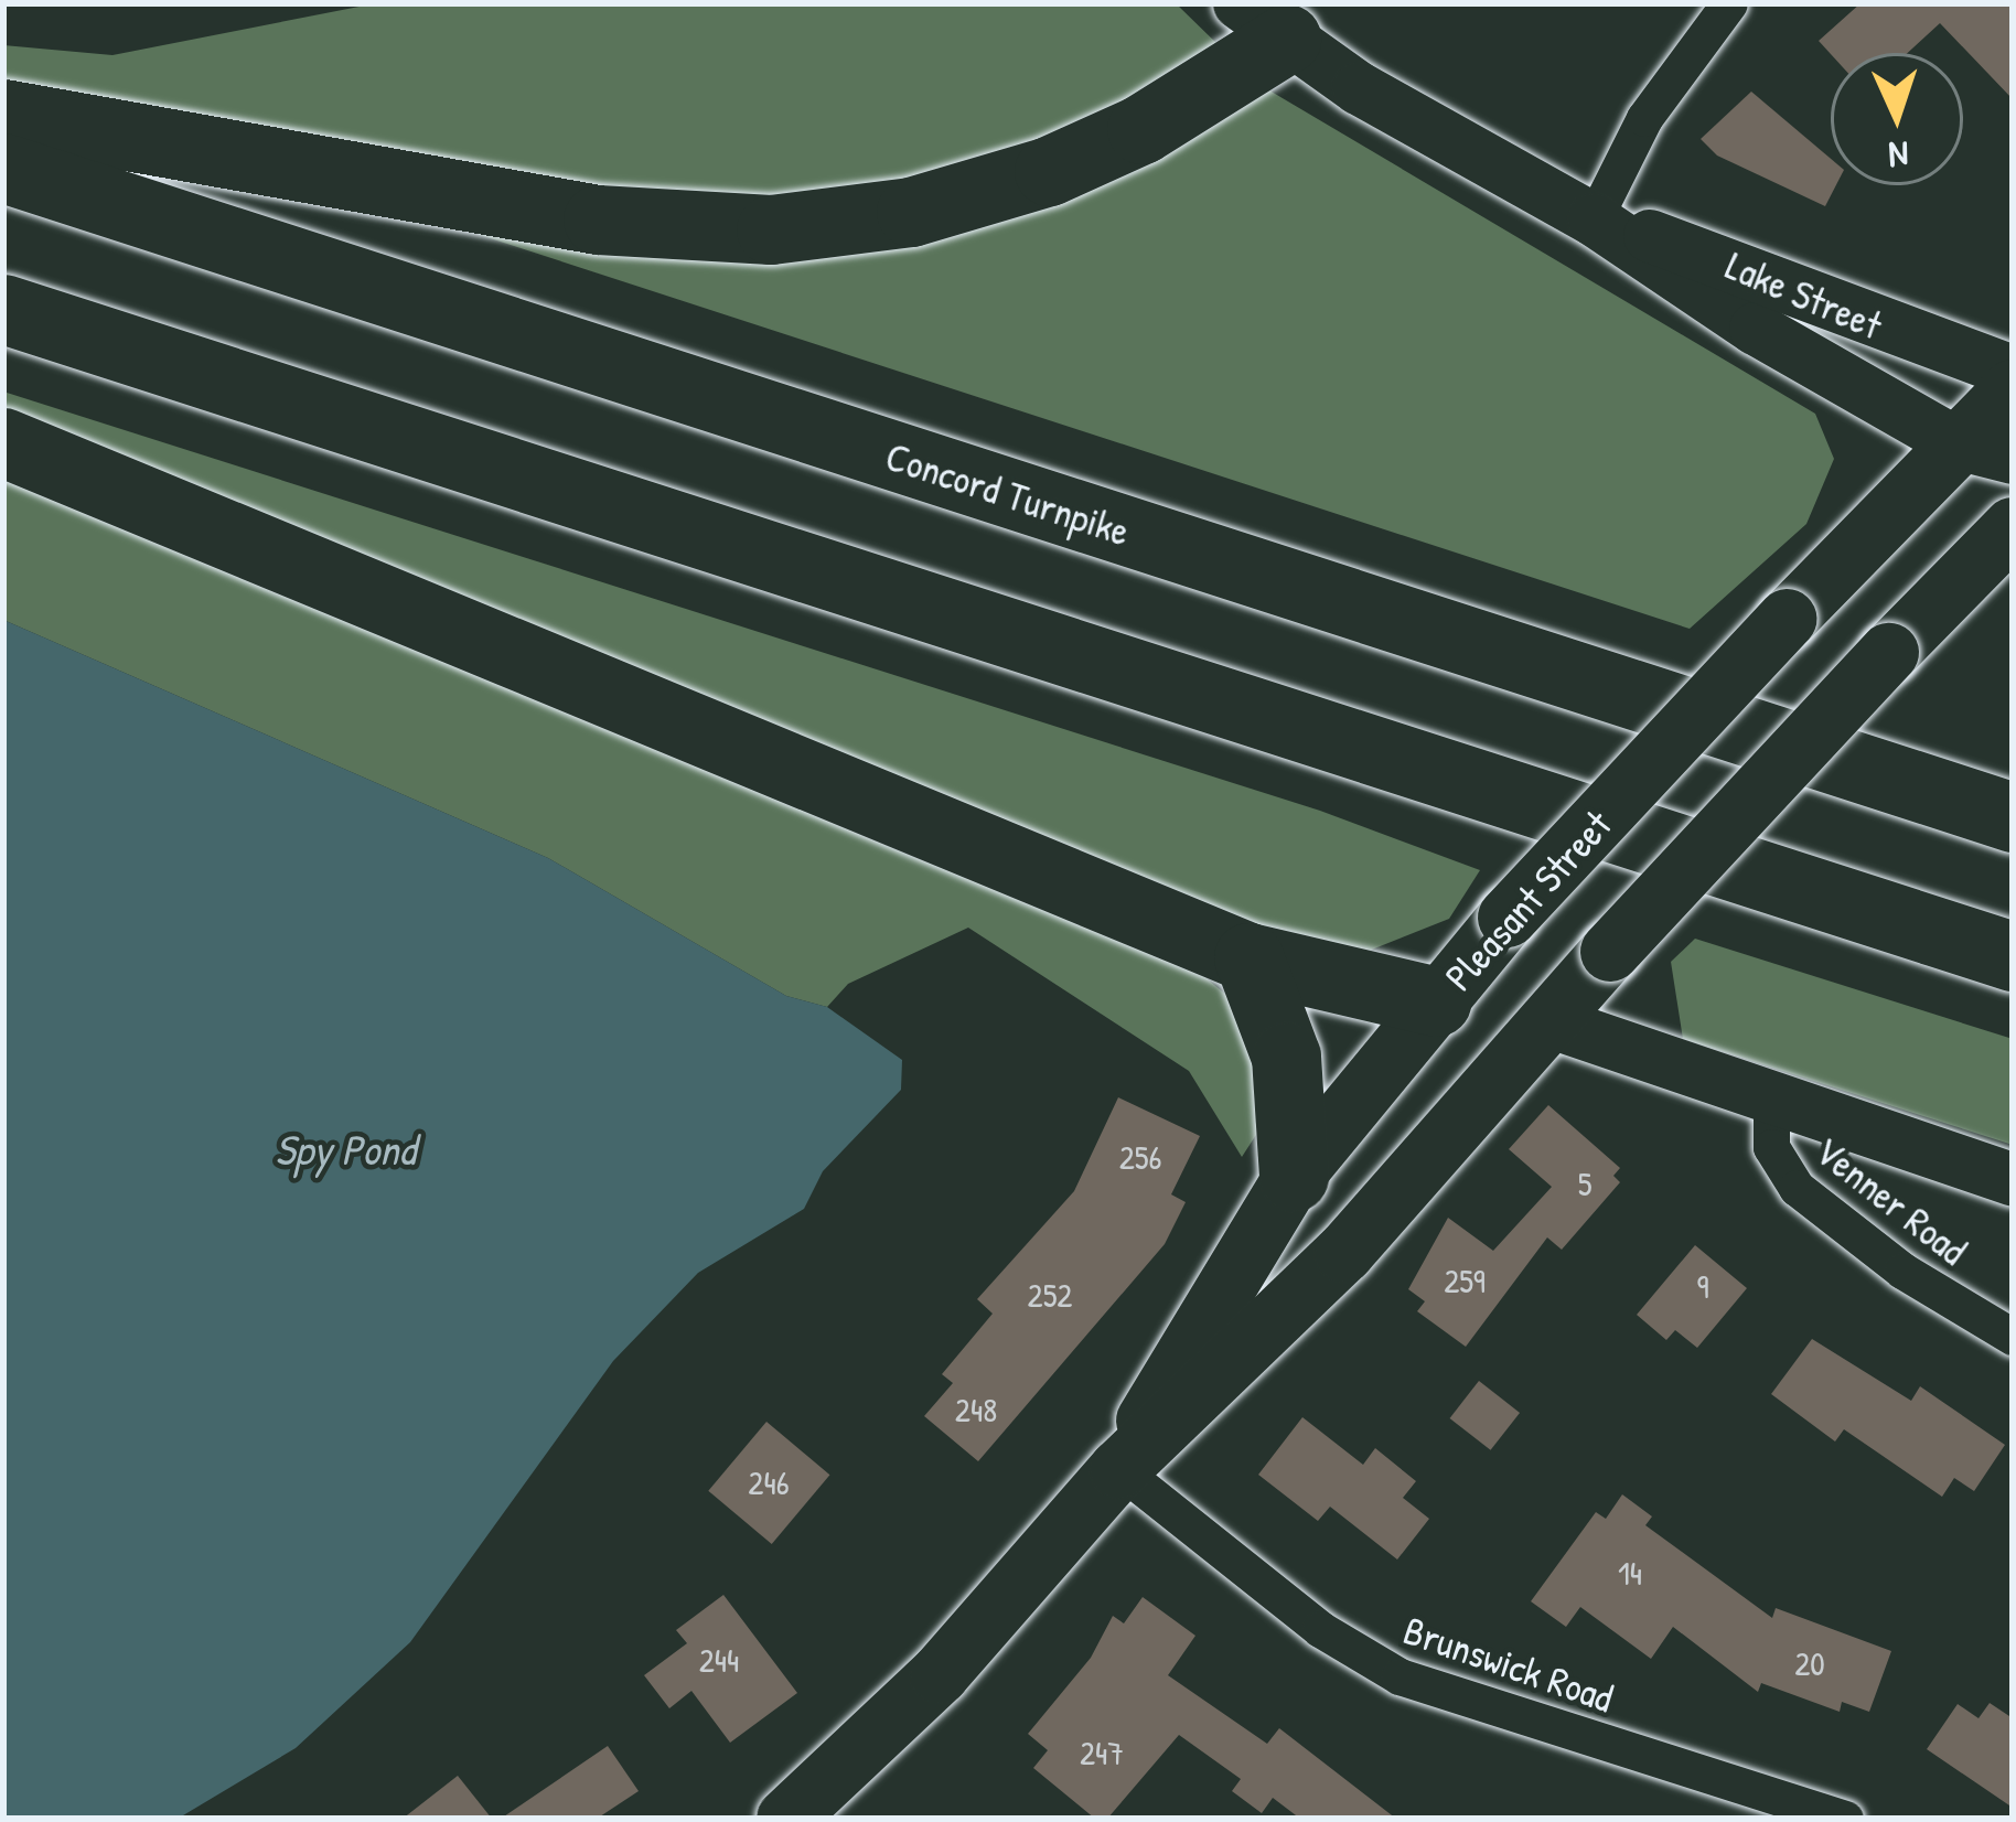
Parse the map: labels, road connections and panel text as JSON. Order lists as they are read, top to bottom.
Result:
{
  "streets": {
    "highway": ["Concord Turnpike"],
    "main road": ["Lake Street", "Pleasant Street"],
    "street": ["Venner Road", "Brunswick Road"]
  },
  "crossings": [
    ["Lake Street", "Pleasant Street"],
    ["Pleasant Street", "Brunswick Road"]
  ],
  "water": ["Spy Pond"],
  "house_numbers": [
    "256",
    "5",
    "259",
    "9",
    "252",
    "248",
    "246",
    "14",
    "244",
    "20",
    "247"
  ],
  "north": "bottom"
}
